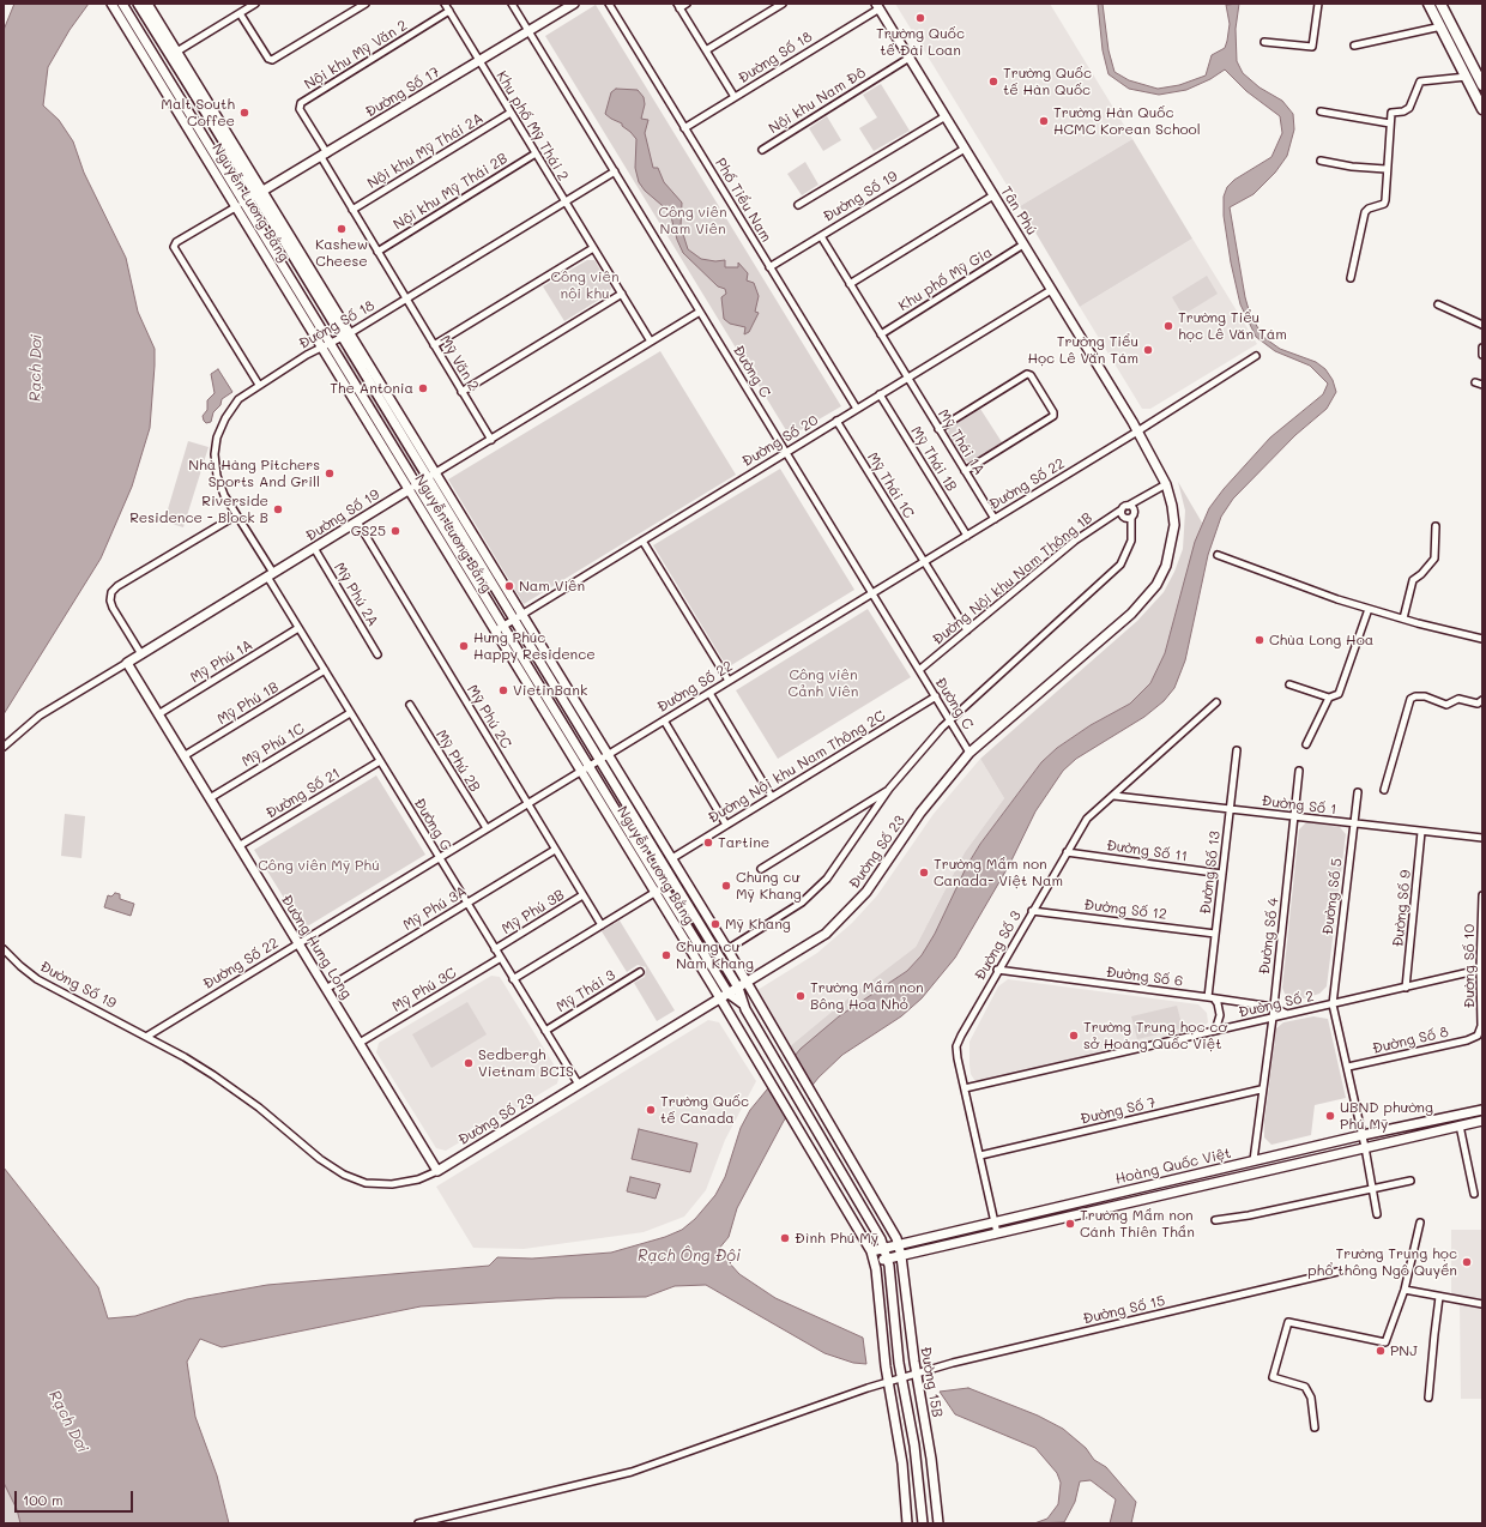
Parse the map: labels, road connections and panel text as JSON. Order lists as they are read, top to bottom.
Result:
{
  "streets": {
    "main road": [
      "Đường Số 17",
      "Đường Số 19",
      "Nguyễn Lương Bằng",
      "Tân Phú",
      "Đường Số 23",
      "Đường Hưng Long",
      "Hoàng Quốc Việt",
      "Đường 15B"
    ],
    "street": [
      "Nội khu Mỹ Văn 2",
      "Đường Số 18",
      "Nội khu Nam Đô",
      "Khu phố Mỹ Thái 2",
      "Nội khu Mỹ Thái 2A",
      "Nội khu Mỹ Thái 2B",
      "Phố Tiểu Nam",
      "Khu phố Mỹ Gia",
      "Mỹ Văn 2",
      "Đường C",
      "Đường Số 20",
      "Mỹ Thái 1A",
      "Mỹ Thái 1B",
      "Đường Số 22",
      "Mỹ Thái 1C",
      "Đường Nội khu Nam Thông 1B",
      "Mỹ Phú 2A",
      "Mỹ Phú 1A",
      "Mỹ Phú 1B",
      "Mỹ Phú 2C",
      "Mỹ Phú 1C",
      "Mỹ Phú 2B",
      "Đường Nội khu Nam Thông 2C",
      "Đường Số 21",
      "Đường Số 1",
      "Đường G",
      "Đường Số 11",
      "Đường Số 13",
      "Đường Số 5",
      "Mỹ Phú 3A",
      "Đường Số 9",
      "Đường Số 12",
      "Mỹ Phú 3B",
      "Đường Số 4",
      "Đường Số 3",
      "Đường Số 10",
      "Đường Số 6",
      "Mỹ Phú 3C",
      "Mỹ Thái 3",
      "Đường Số 2",
      "Đường Số 8",
      "Đường Số 7",
      "Đường Số 15"
    ]
  },
  "crossings": [
    ["Nội khu Mỹ Văn 2", "Đường Số 17"],
    ["Nội khu Mỹ Văn 2", "Khu phố Mỹ Thái 2"],
    ["Đường Số 18", "Khu phố Mỹ Thái 2"],
    ["Đường Số 18", "Đường Số 19"],
    ["Đường Số 18", "Phố Tiểu Nam"],
    ["Đường Số 18", "Nguyễn Lương Bằng"],
    ["Đường Số 18", "Tân Phú"],
    ["Đường Số 18", "Mỹ Văn 2"],
    ["Đường Số 18", "Đường C"],
    ["Đường Số 18", "Đường G"],
    ["Đường Số 17", "Khu phố Mỹ Thái 2"],
    ["Đường Số 17", "Nguyễn Lương Bằng"],
    ["Đường Số 17", "Đường C"],
    ["Nội khu Nam Đô", "Tân Phú"],
    ["Khu phố Mỹ Thái 2", "Nội khu Mỹ Thái 2A"],
    ["Khu phố Mỹ Thái 2", "Nội khu Mỹ Thái 2B"],
    ["Đường Số 19", "Phố Tiểu Nam"],
    ["Đường Số 19", "Nguyễn Lương Bằng"],
    ["Đường Số 19", "Tân Phú"],
    ["Đường Số 19", "Mỹ Văn 2"],
    ["Đường Số 19", "Đường C"],
    ["Đường Số 19", "Đường Số 22"],
    ["Đường Số 19", "Mỹ Phú 2A"],
    ["Đường Số 19", "Mỹ Phú 2C"],
    ["Đường Số 19", "Đường G"],
    ["Đường Số 19", "Đường Số 23"],
    ["Đường Số 19", "Đường Hưng Long"],
    ["Phố Tiểu Nam", "Đường Số 20"],
    ["Nguyễn Lương Bằng", "Đường Số 20"],
    ["Nguyễn Lương Bằng", "Đường Số 22"],
    ["Nguyễn Lương Bằng", "Đường Nội khu Nam Thông 2C"],
    ["Nguyễn Lương Bằng", "Đường Số 23"],
    ["Nguyễn Lương Bằng", "Hoàng Quốc Việt"],
    ["Nguyễn Lương Bằng", "Đường 15B"],
    ["Tân Phú", "Khu phố Mỹ Gia"],
    ["Tân Phú", "Đường Số 20"],
    ["Tân Phú", "Đường Số 22"],
    ["Tân Phú", "Đường Số 23"],
    ["Đường C", "Đường Số 20"],
    ["Đường C", "Đường Số 22"],
    ["Đường C", "Đường Nội khu Nam Thông 1B"],
    ["Đường C", "Đường Nội khu Nam Thông 2C"],
    ["Đường C", "Đường Số 23"],
    ["Đường Số 20", "Mỹ Thái 1A"],
    ["Đường Số 20", "Mỹ Thái 1B"],
    ["Đường Số 20", "Mỹ Thái 1C"],
    ["Mỹ Thái 1A", "Đường Số 22"],
    ["Mỹ Thái 1B", "Đường Số 22"],
    ["Đường Số 22", "Mỹ Thái 1C"],
    ["Đường Số 22", "Mỹ Phú 2C"],
    ["Đường Số 22", "Mỹ Phú 2B"],
    ["Đường Số 22", "Đường G"],
    ["Đường Số 22", "Đường Số 23"],
    ["Đường Số 22", "Đường Hưng Long"],
    ["Mỹ Thái 1C", "Đường Nội khu Nam Thông 1B"],
    ["Đường Nội khu Nam Thông 1B", "Đường Số 23"],
    ["Mỹ Phú 1A", "Đường G"],
    ["Mỹ Phú 1A", "Đường Hưng Long"],
    ["Mỹ Phú 1B", "Đường G"],
    ["Mỹ Phú 1B", "Đường Hưng Long"],
    ["Mỹ Phú 2C", "Mỹ Phú 3A"],
    ["Mỹ Phú 2C", "Mỹ Phú 3B"],
    ["Mỹ Phú 1C", "Đường G"],
    ["Mỹ Phú 1C", "Đường Hưng Long"],
    ["Đường Số 21", "Đường G"],
    ["Đường Số 21", "Đường Hưng Long"],
    ["Đường Số 1", "Đường Số 13"],
    ["Đường Số 1", "Đường Số 5"],
    ["Đường Số 1", "Đường Số 9"],
    ["Đường Số 1", "Đường Số 4"],
    ["Đường Số 1", "Đường Số 3"],
    ["Đường G", "Đường Số 23"],
    ["Đường G", "Mỹ Phú 3A"],
    ["Đường G", "Mỹ Phú 3B"],
    ["Đường G", "Mỹ Phú 3C"],
    ["Đường G", "Mỹ Thái 3"],
    ["Đường Số 11", "Đường Số 13"],
    ["Đường Số 11", "Đường Số 3"],
    ["Đường Số 23", "Đường Hưng Long"],
    ["Đường Số 13", "Đường Số 12"],
    ["Đường Số 13", "Đường Số 6"],
    ["Đường Số 13", "Đường Số 2"],
    ["Đường Số 5", "Đường Số 2"],
    ["Mỹ Phú 3A", "Đường Hưng Long"],
    ["Đường Số 9", "Đường Số 2"],
    ["Đường Số 12", "Đường Số 3"],
    ["Đường Số 4", "Đường Số 6"],
    ["Đường Số 4", "Đường Số 2"],
    ["Đường Số 4", "Đường Số 7"],
    ["Đường Số 4", "Hoàng Quốc Việt"],
    ["Đường Số 3", "Đường Số 6"],
    ["Đường Số 3", "Đường Số 2"],
    ["Đường Số 3", "Đường Số 7"],
    ["Đường Số 3", "Hoàng Quốc Việt"],
    ["Đường Hưng Long", "Mỹ Phú 3C"],
    ["Đường Số 10", "Đường Số 2"],
    ["Đường Số 10", "Đường Số 8"],
    ["Đường Số 6", "Đường Số 2"],
    ["Hoàng Quốc Việt", "Đường 15B"],
    ["Đường Số 15", "Đường 15B"]
  ],
  "water": ["Rạch Dơi", "Rạch Ông Đội"],
  "parks": [
    "Công viên Nam Viên",
    "Công viên nội khu",
    "Công viên Cảnh Viên",
    "Công viên Mỹ Phú"
  ],
  "places": [
    "Trường Quốc tế Đài Loan",
    "Trường Quốc tế Hàn Quốc",
    "Malt South Coffee",
    "Trường Hàn Quốc HCMC Korean School",
    "Kashew Cheese",
    "Trường Tiểu học Lê Văn Tám",
    "Trường Tiểu Học Lê Văn Tám",
    "The Antonia",
    "Nhà Hàng Pitchers Sports And Grill",
    "Riverside Residence - Block B",
    "GS25",
    "Nam Viên",
    "Chùa Long Hoa",
    "Hưng Phúc Happy Residence",
    "VietinBank",
    "Tartine",
    "Trường Mầm non Canada- Việt Nam",
    "Chung cư Mỹ Khang",
    "Mỹ Khang",
    "Chung cư Nam Khang",
    "Trường Mầm non Bông Hoa Nhỏ",
    "Trường Trung học cơ sở Hoàng Quốc Việt",
    "Sedbergh Vietnam BCIS",
    "Trường Quốc tế Canada",
    "UBND phường Phú Mỹ",
    "Trường Mầm non Cánh Thiên Thần",
    "Đình Phú Mỹ",
    "Trường Trung học phổ thông Ngô Quyền",
    "PNJ"
  ],
  "scale_bar": "100 m"
}
